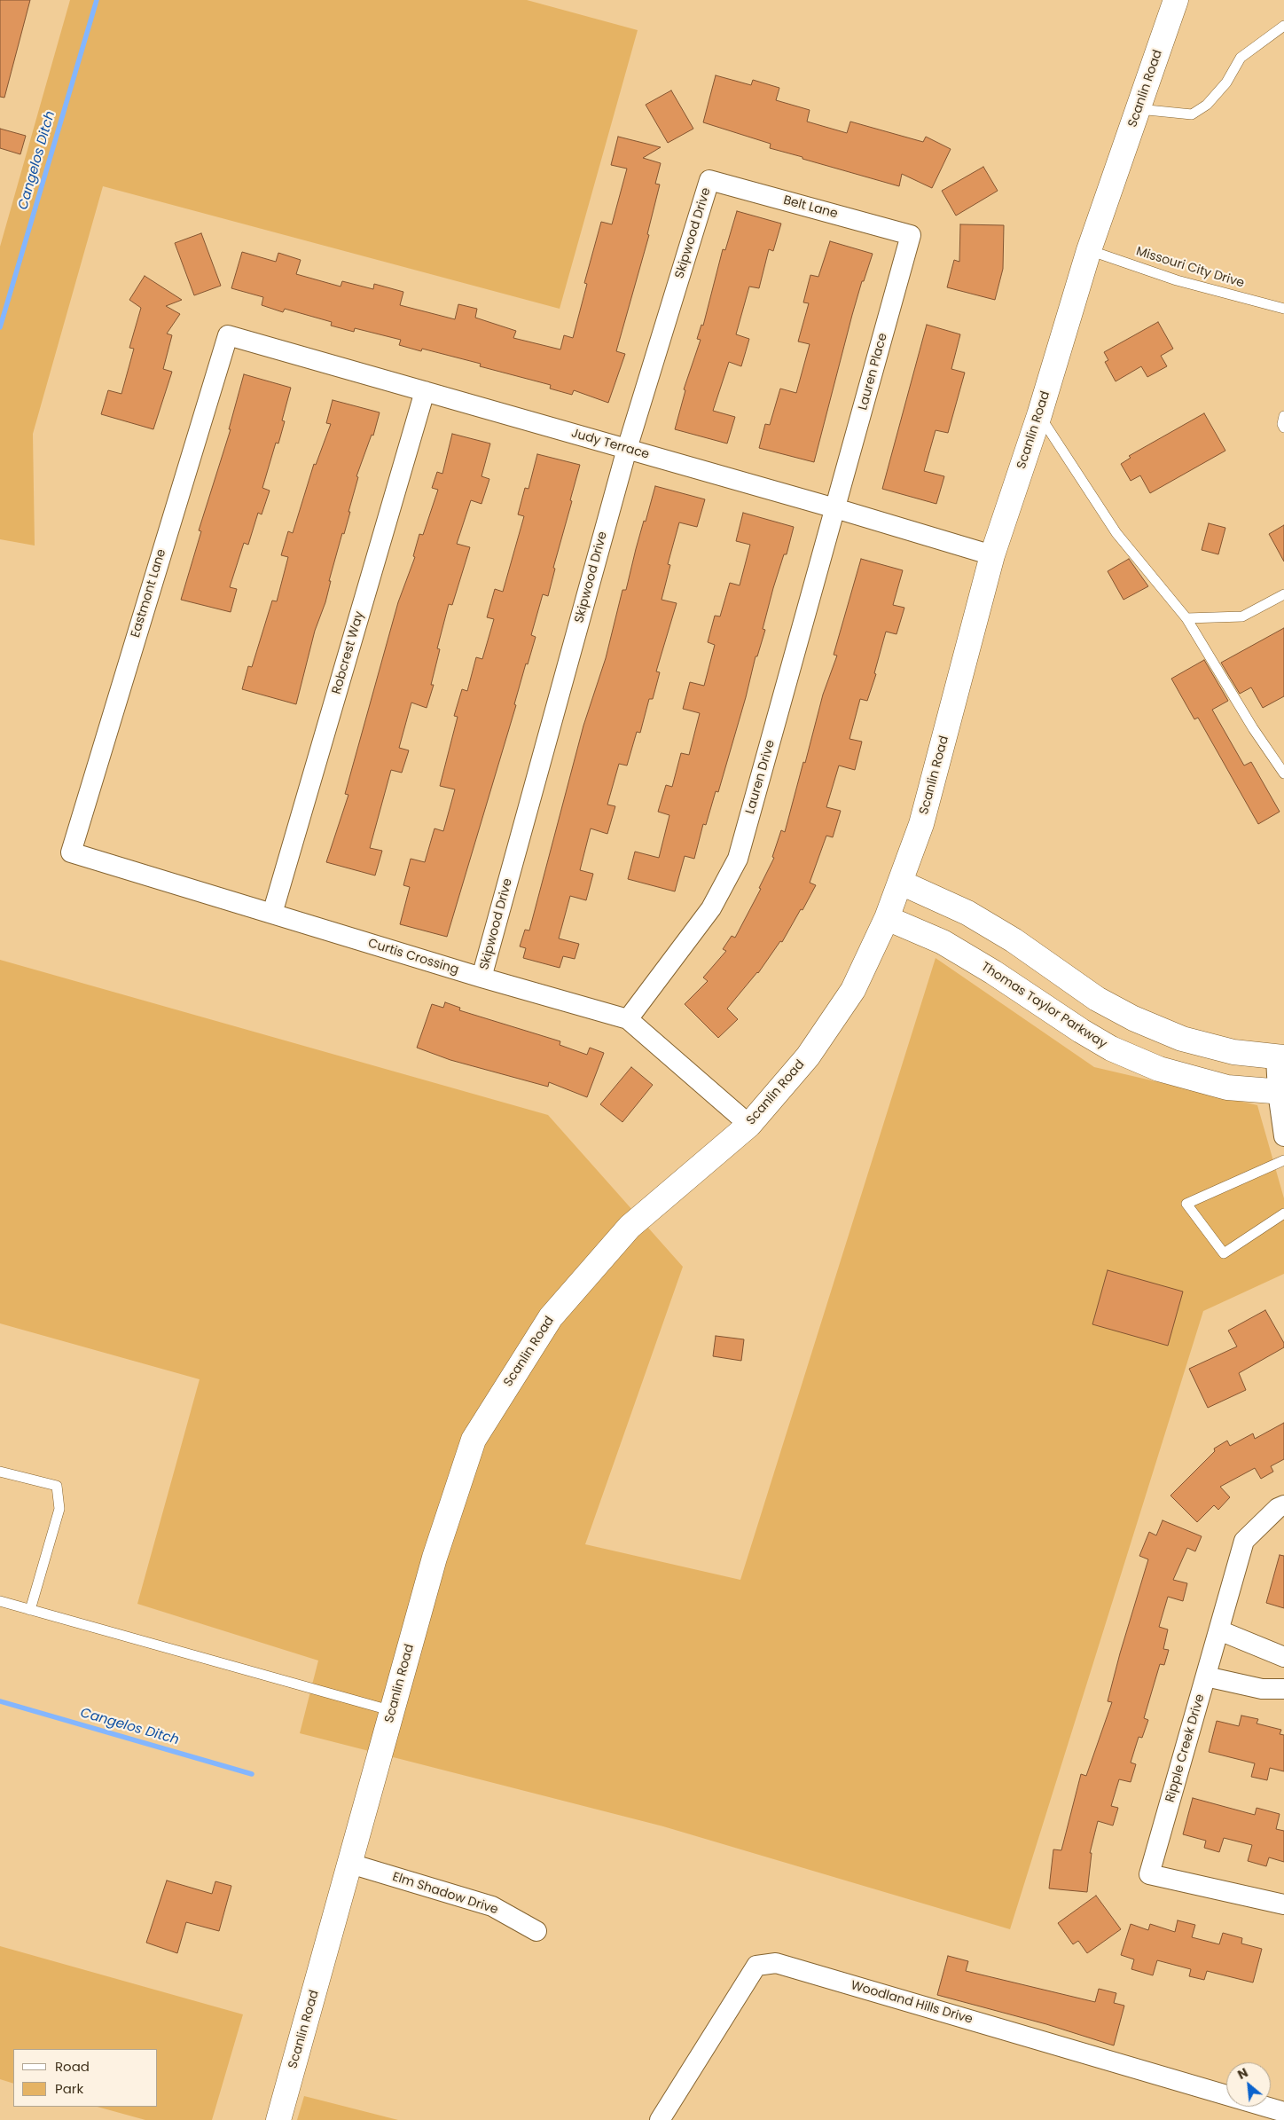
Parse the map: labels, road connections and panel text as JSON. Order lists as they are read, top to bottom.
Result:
{
  "streets": {
    "street": [
      "Scanlin Road",
      "Belt Lane",
      "Skipwood Drive",
      "Lauren Place",
      "Judy Terrace",
      "Eastmont Lane",
      "Robcrest Way",
      "Lauren Drive",
      "Curtis Crossing",
      "Thomas Taylor Parkway",
      "Ripple Creek Drive",
      "Elm Shadow Drive",
      "Woodland Hills Drive"
    ],
    "lane": ["Missouri City Drive"]
  },
  "crossings": [
    ["Scanlin Road", "Missouri City Drive"],
    ["Scanlin Road", "Judy Terrace"],
    ["Scanlin Road", "Curtis Crossing"],
    ["Scanlin Road", "Thomas Taylor Parkway"],
    ["Scanlin Road", "Elm Shadow Drive"],
    ["Belt Lane", "Skipwood Drive"],
    ["Belt Lane", "Lauren Place"],
    ["Skipwood Drive", "Judy Terrace"],
    ["Skipwood Drive", "Curtis Crossing"],
    ["Lauren Place", "Judy Terrace"],
    ["Lauren Place", "Lauren Drive"],
    ["Judy Terrace", "Eastmont Lane"],
    ["Judy Terrace", "Robcrest Way"],
    ["Judy Terrace", "Lauren Drive"],
    ["Eastmont Lane", "Curtis Crossing"],
    ["Robcrest Way", "Curtis Crossing"],
    ["Lauren Drive", "Curtis Crossing"]
  ],
  "water": ["Cangelos Ditch"],
  "legend": ["Road", "Park"],
  "north": "top left"
}
